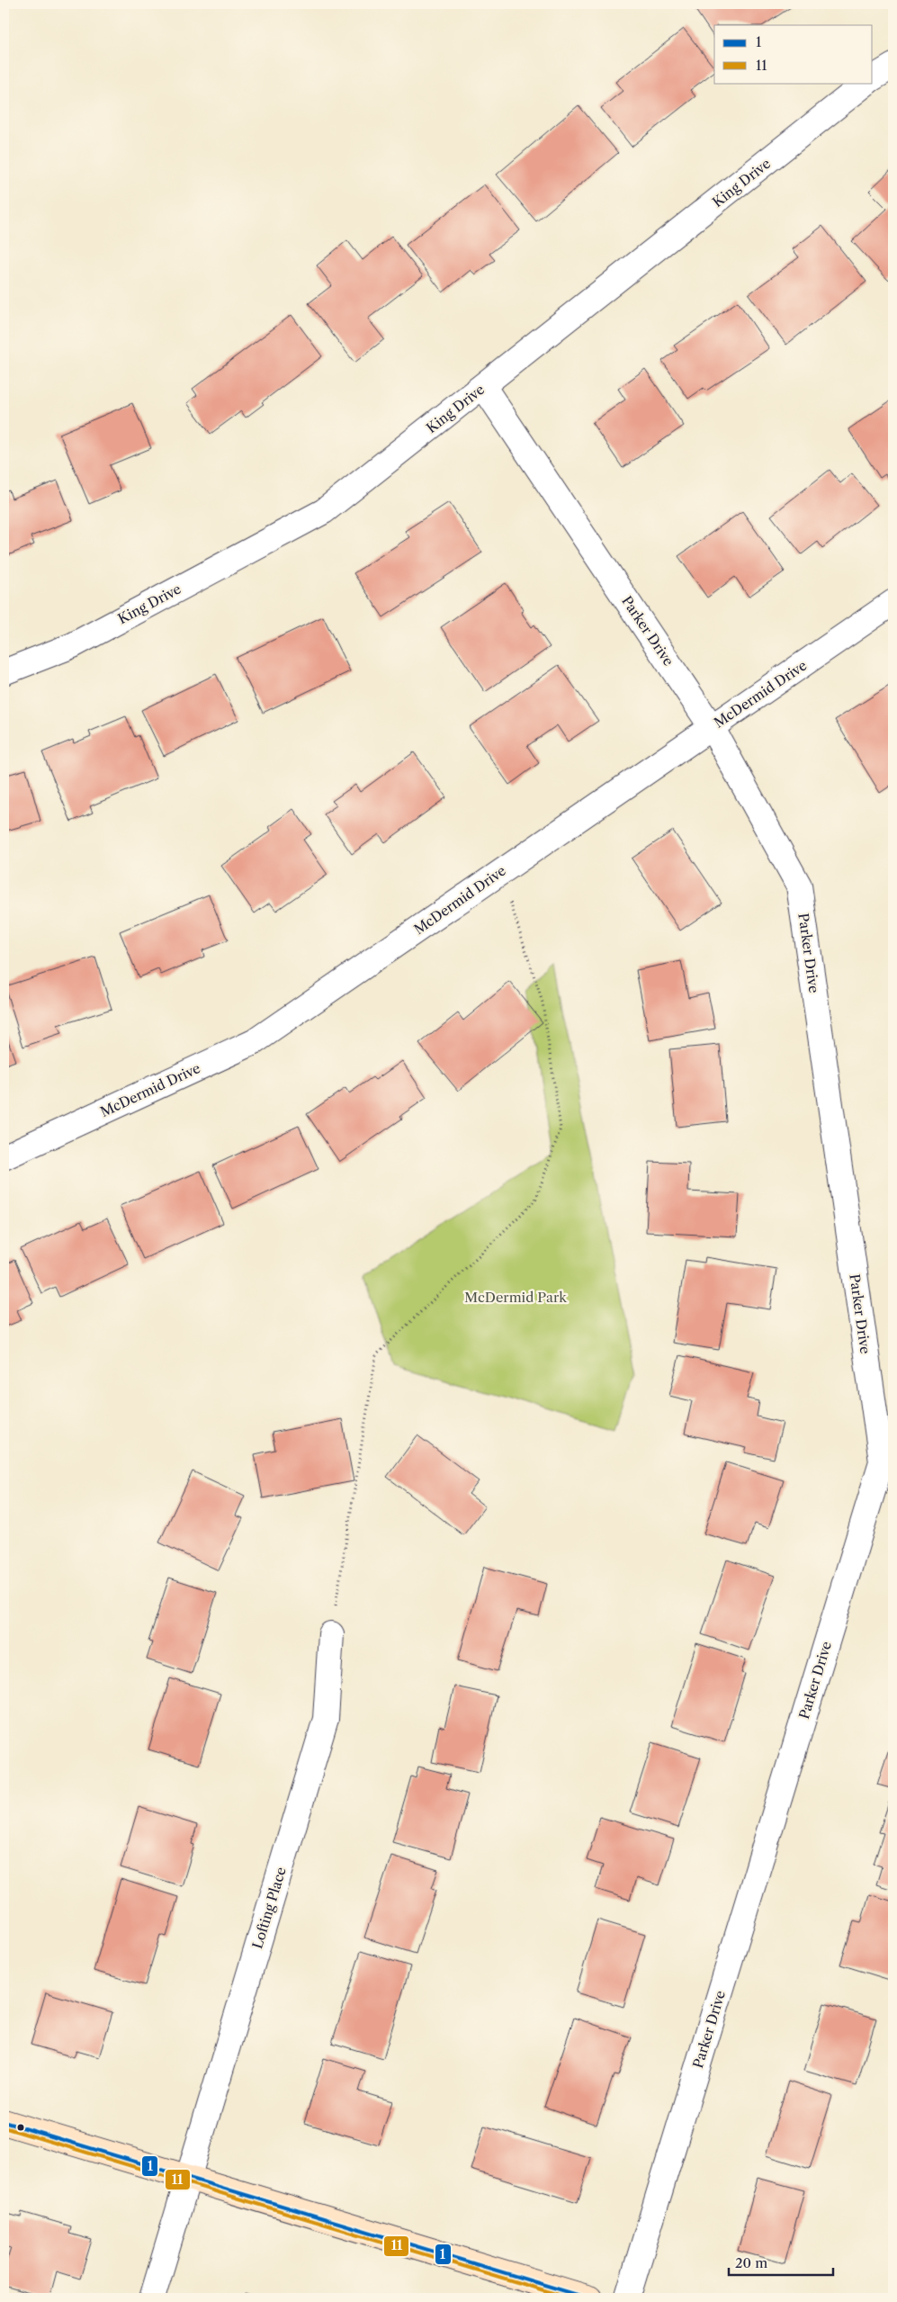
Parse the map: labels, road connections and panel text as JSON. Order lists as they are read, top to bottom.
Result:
{
  "streets": {
    "street": [
      "King Drive",
      "Parker Drive",
      "McDermid Drive",
      "Lofting Place"
    ]
  },
  "crossings": [
    ["King Drive", "Parker Drive"],
    ["Parker Drive", "McDermid Drive"]
  ],
  "parks": ["McDermid Park"],
  "lines": ["transit line 1", "transit line 11"],
  "legend": ["1", "11"],
  "scale_bar": "20 m"
}
